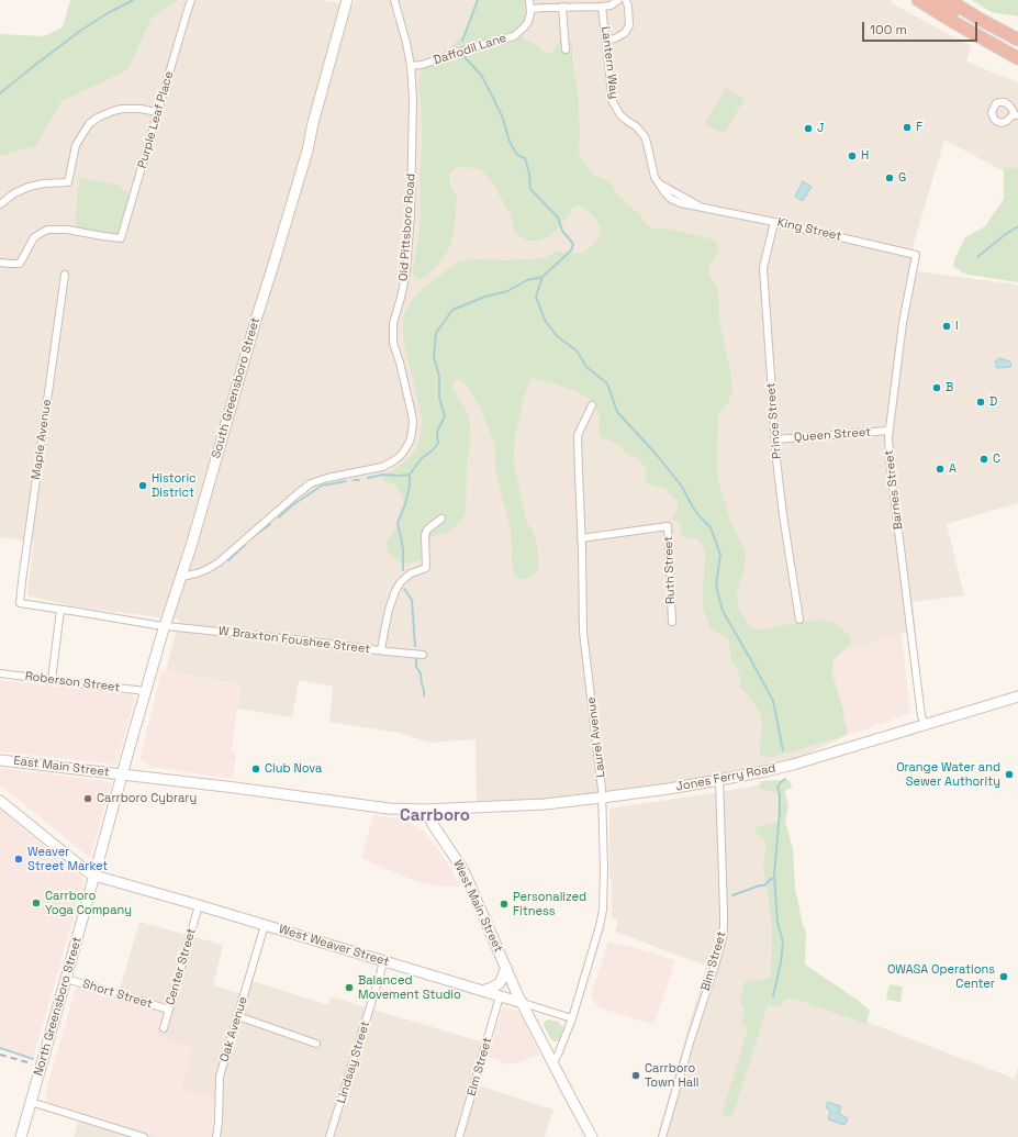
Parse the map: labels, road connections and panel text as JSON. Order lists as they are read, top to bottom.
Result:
{
  "streets": {
    "main road": [
      "South Greensboro Street",
      "East Main Street",
      "Jones Ferry Road",
      "West Main Street",
      "West Weaver Street",
      "North Greensboro Street"
    ],
    "street": [
      "Daffodil Lane",
      "Lantern Way",
      "Purple Leaf Place",
      "Old Pittsboro Road",
      "King Street",
      "Prince Street",
      "Queen Street",
      "Maple Avenue",
      "Barnes Street",
      "Ruth Street",
      "W Braxton Foushee Street",
      "Roberson Street",
      "Laurel Avenue",
      "Bim Street",
      "Center Street",
      "Short Street",
      "Oak Avenue",
      "Lindsay Street",
      "Elm Street"
    ]
  },
  "crossings": [
    ["Daffodil Lane", "Old Pittsboro Road"],
    ["Lantern Way", "King Street"],
    ["Old Pittsboro Road", "South Greensboro Street"],
    ["King Street", "Prince Street"],
    ["King Street", "Barnes Street"],
    ["South Greensboro Street", "W Braxton Foushee Street"],
    ["South Greensboro Street", "Roberson Street"],
    ["South Greensboro Street", "East Main Street"],
    ["South Greensboro Street", "North Greensboro Street"],
    ["Prince Street", "Queen Street"],
    ["Queen Street", "Barnes Street"],
    ["Maple Avenue", "W Braxton Foushee Street"],
    ["Barnes Street", "Jones Ferry Road"],
    ["Ruth Street", "Laurel Avenue"],
    ["Laurel Avenue", "Jones Ferry Road"],
    ["Laurel Avenue", "West Main Street"],
    ["Laurel Avenue", "West Weaver Street"],
    ["East Main Street", "North Greensboro Street"],
    ["Jones Ferry Road", "West Main Street"],
    ["Jones Ferry Road", "Bim Street"],
    ["West Main Street", "West Weaver Street"],
    ["West Weaver Street", "Center Street"],
    ["West Weaver Street", "North Greensboro Street"],
    ["West Weaver Street", "Oak Avenue"],
    ["West Weaver Street", "Lindsay Street"],
    ["West Weaver Street", "Elm Street"],
    ["Center Street", "Short Street"],
    ["Short Street", "North Greensboro Street"]
  ],
  "districts": ["Carrboro"],
  "places": [
    "F",
    "J",
    "H",
    "G",
    "I",
    "B",
    "D",
    "C",
    "A",
    "Historic District",
    "Club Nova",
    "Orange Water and Sewer Authority",
    "Carrboro Cybrary",
    "Weaver Street Market",
    "Carrboro Yoga Company",
    "Personalized Fitness",
    "OWASA Operations Center",
    "Balanced Movement Studio",
    "Carrboro Town Hall"
  ],
  "scale_bar": "100 m"
}
